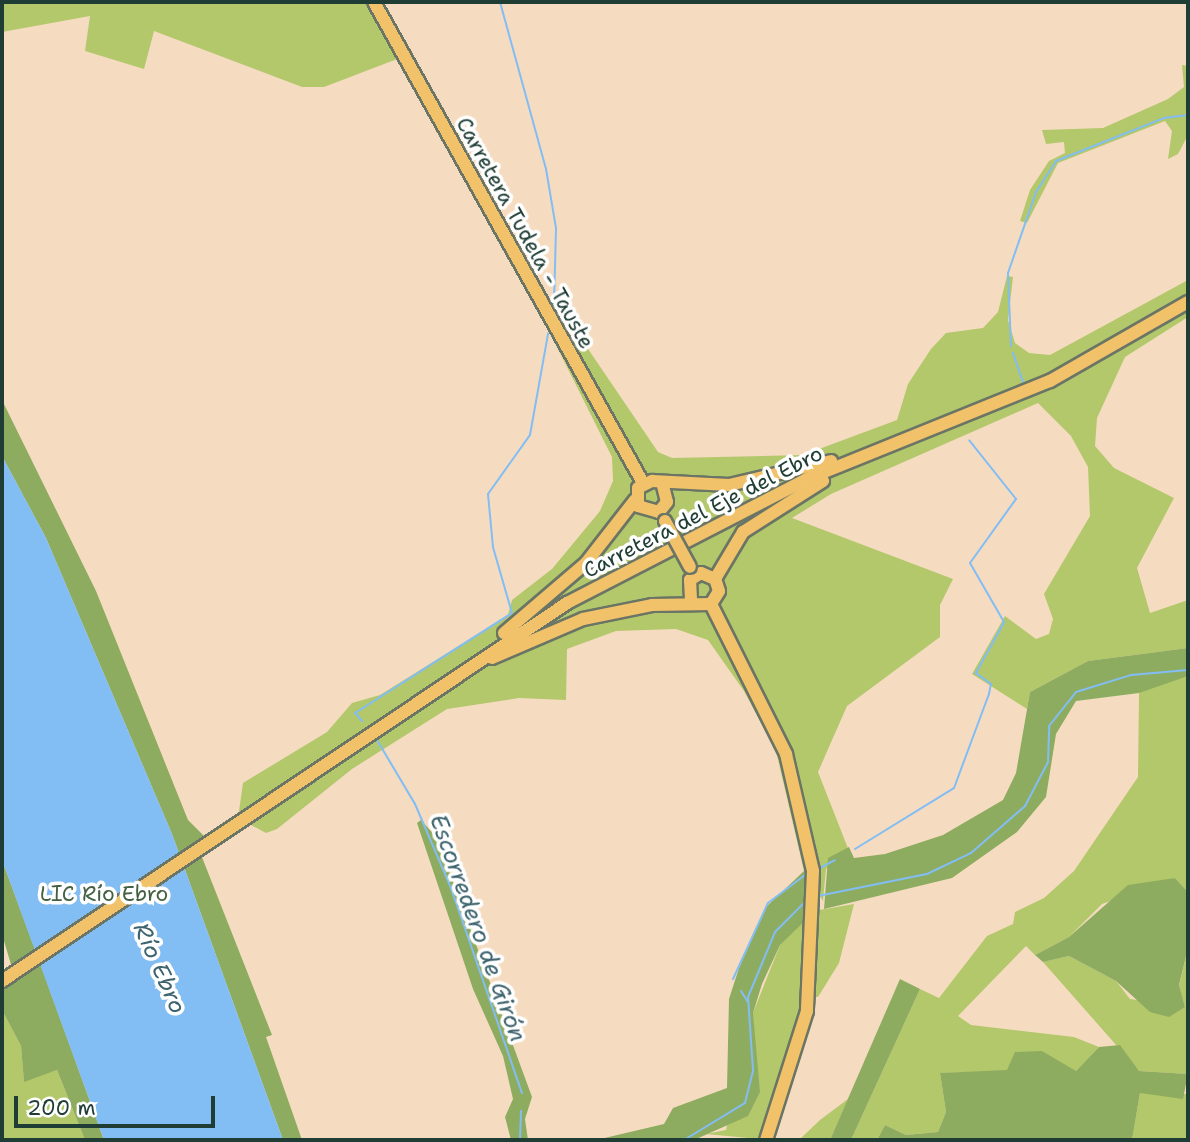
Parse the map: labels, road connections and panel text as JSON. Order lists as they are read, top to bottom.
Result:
{
  "streets": {
    "main road": ["Carretera Tudela - Tauste", "Carretera del Eje del Ebro"]
  },
  "water": ["Escorredero de Girón", "Río Ebro"],
  "parks": ["LIC Río Ebro"],
  "scale_bar": "200 m"
}
